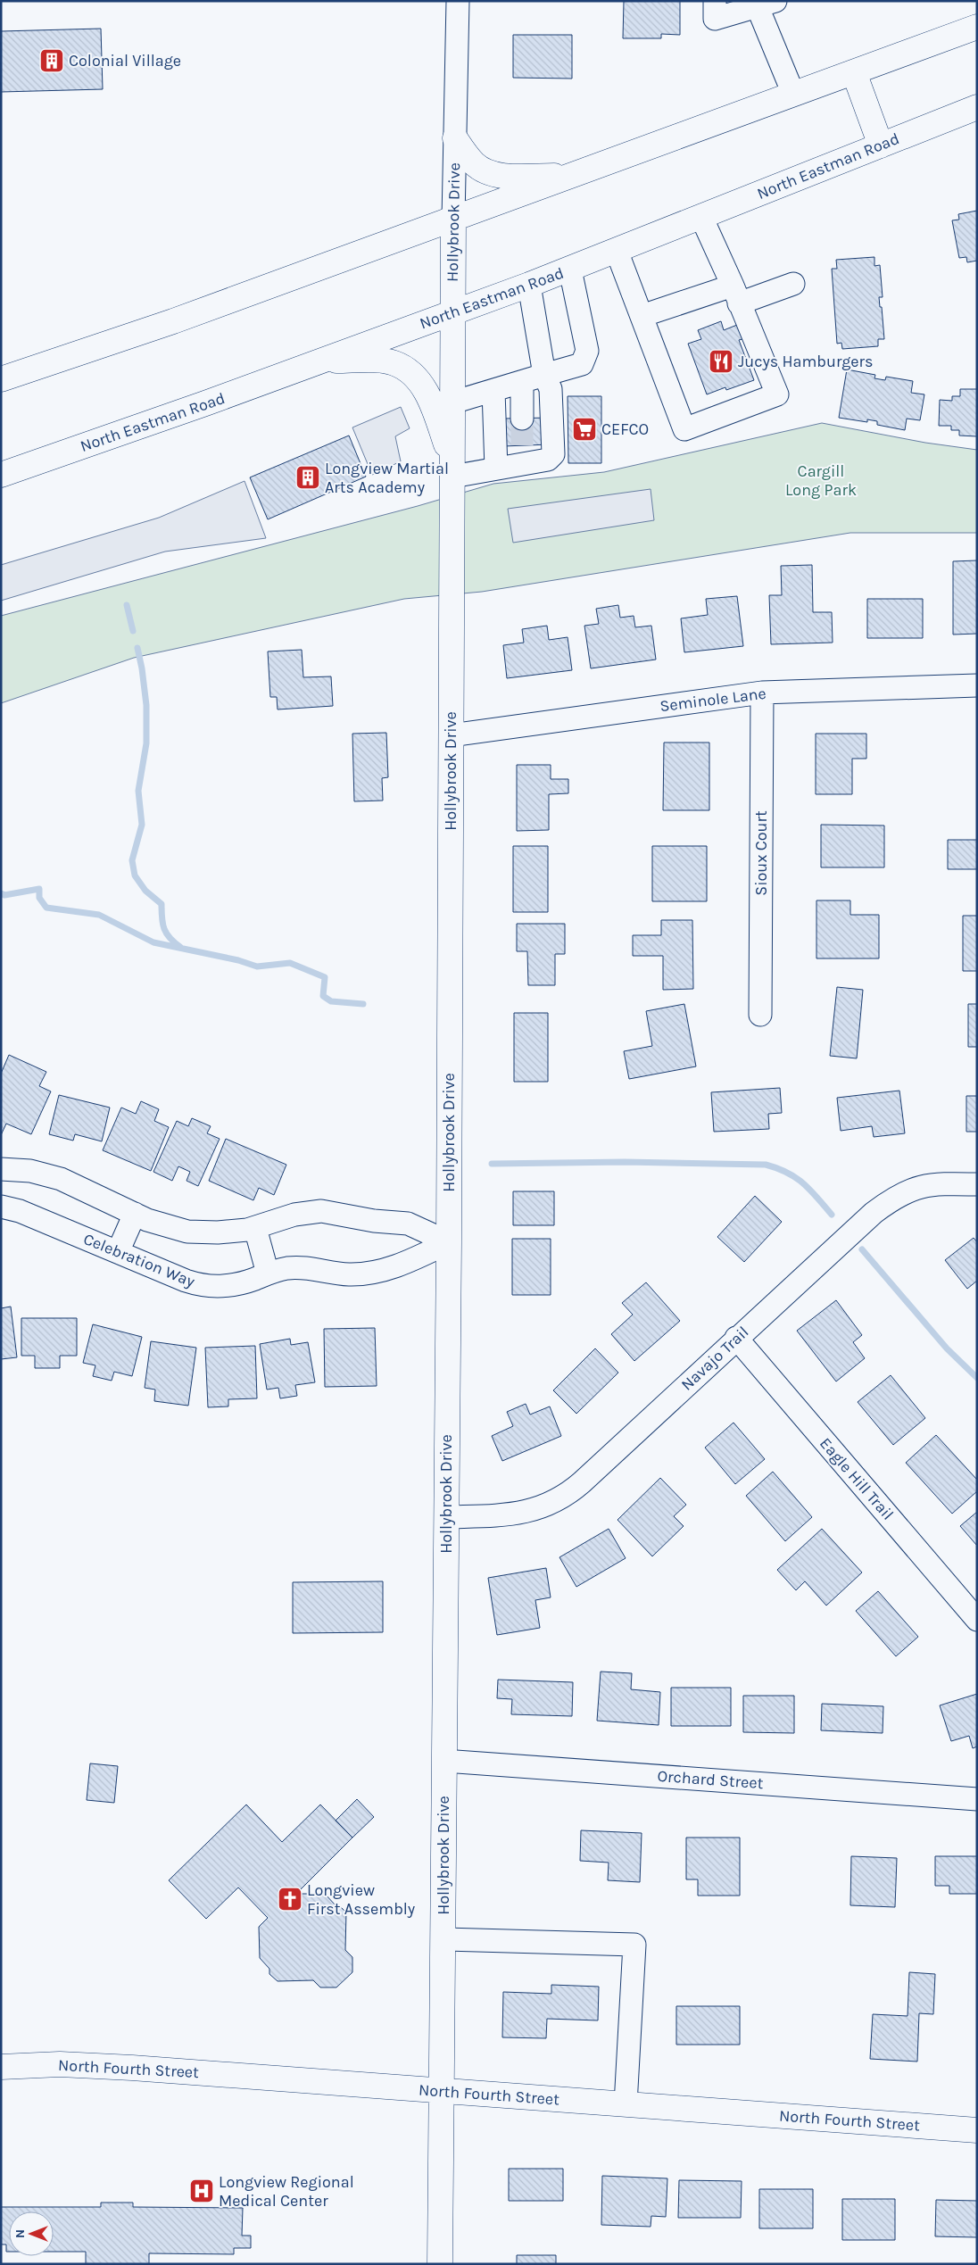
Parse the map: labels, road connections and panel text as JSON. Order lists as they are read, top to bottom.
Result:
{
  "streets": {
    "main road": ["North Eastman Road", "Hollybrook Drive", "North Fourth Street"],
    "street": [
      "Seminole Lane",
      "Sioux Court",
      "Celebration Way",
      "Navajo Trail",
      "Eagle Hill Trail",
      "Orchard Street"
    ]
  },
  "crossings": [
    ["North Eastman Road", "Hollybrook Drive"],
    ["Hollybrook Drive", "Seminole Lane"],
    ["Hollybrook Drive", "Celebration Way"],
    ["Hollybrook Drive", "Navajo Trail"],
    ["Hollybrook Drive", "Orchard Street"],
    ["Hollybrook Drive", "North Fourth Street"],
    ["Seminole Lane", "Sioux Court"],
    ["Navajo Trail", "Eagle Hill Trail"]
  ],
  "parks": ["Cargill Long Park"],
  "places": {
    "building": ["Colonial Village", "Longview Martial Arts Academy"],
    "restaurant": ["Jucys Hamburgers"],
    "supermarket": ["CEFCO"],
    "church": ["Longview First Assembly"],
    "hospital": ["Longview Regional Medical Center"]
  },
  "north": "left"
}
